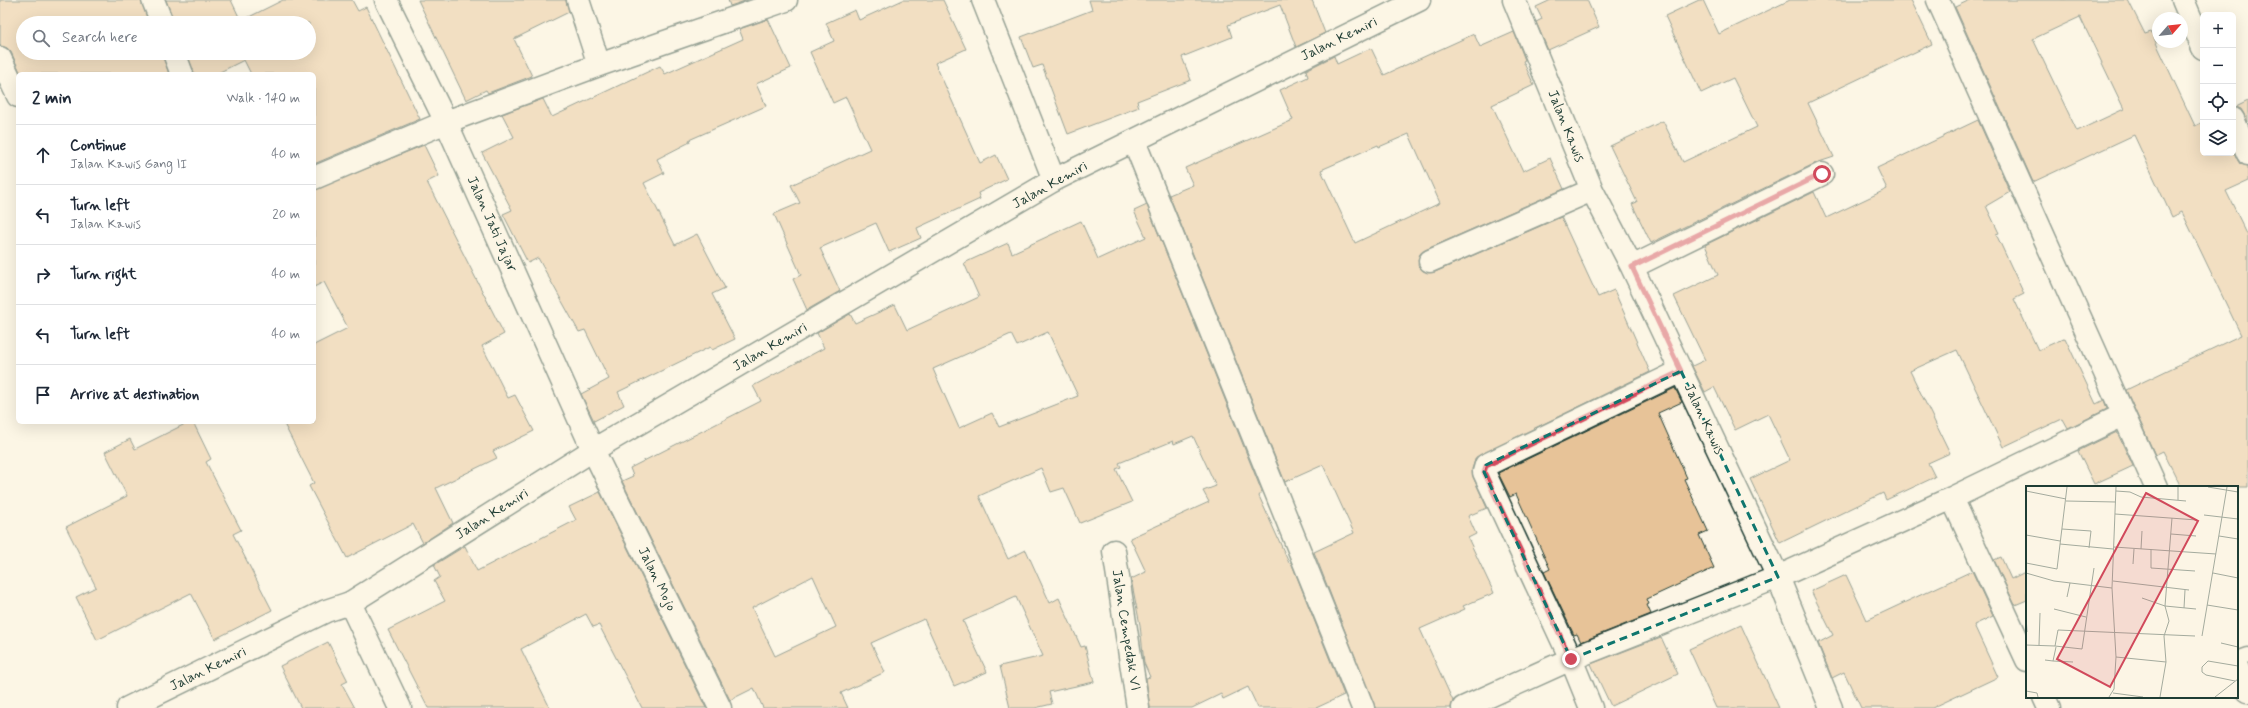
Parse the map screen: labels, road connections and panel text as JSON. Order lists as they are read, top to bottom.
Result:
{
  "streets": {
    "street": [
      "Jalan Kemiri",
      "Jalan Kawis",
      "Jalan Jati Jajar",
      "Jalan Mojo",
      "Jalan Cempedak VI"
    ]
  },
  "crossings": [
    ["Jalan Kemiri", "Jalan Jati Jajar"],
    ["Jalan Kemiri", "Jalan Mojo"],
    ["Jalan Jati Jajar", "Jalan Mojo"]
  ],
  "north": "top right",
  "page": {
    "map_buttons": ["+", "−"],
    "search": "Search here",
    "heading": ["2 min", "Walk · 140 m"],
    "list": [
      ["Continue", "Jalan Kawis Gang II", "40 m"],
      ["Turn left", "Jalan Kawis", "20 m"],
      ["Turn right", "40 m"],
      ["Turn left", "40 m"],
      "Arrive at destination"
    ]
  }
}
